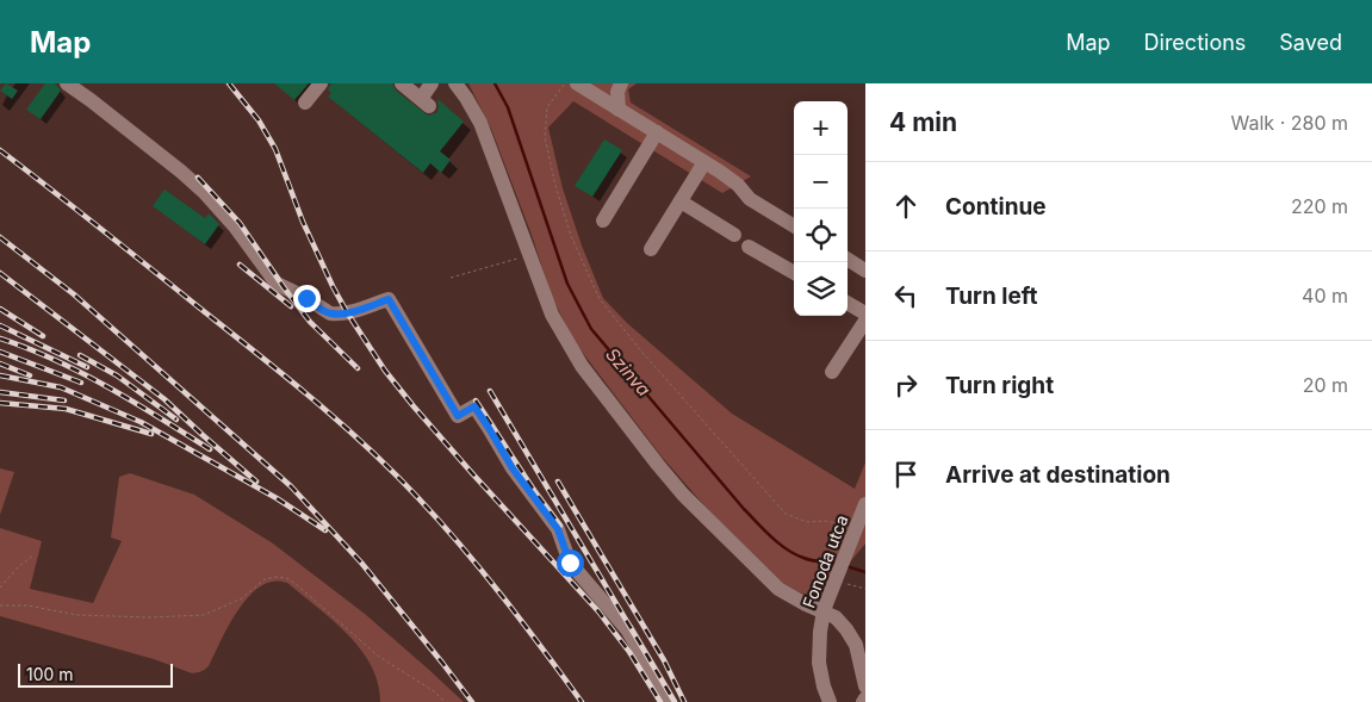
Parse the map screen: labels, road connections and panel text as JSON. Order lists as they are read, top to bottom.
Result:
{
  "streets": {
    "street": ["Fonoda utca"]
  },
  "water": ["Szinva"],
  "scale_bar": "100 m",
  "page": {
    "header": "Map",
    "nav": ["Map", "Directions", "Saved"],
    "heading": ["4 min", "Walk · 280 m"],
    "map_buttons": ["+", "−"],
    "list": [
      ["Continue", "220 m"],
      ["Turn left", "40 m"],
      ["Turn right", "20 m"],
      "Arrive at destination"
    ],
    "scale": "100 m"
  }
}
